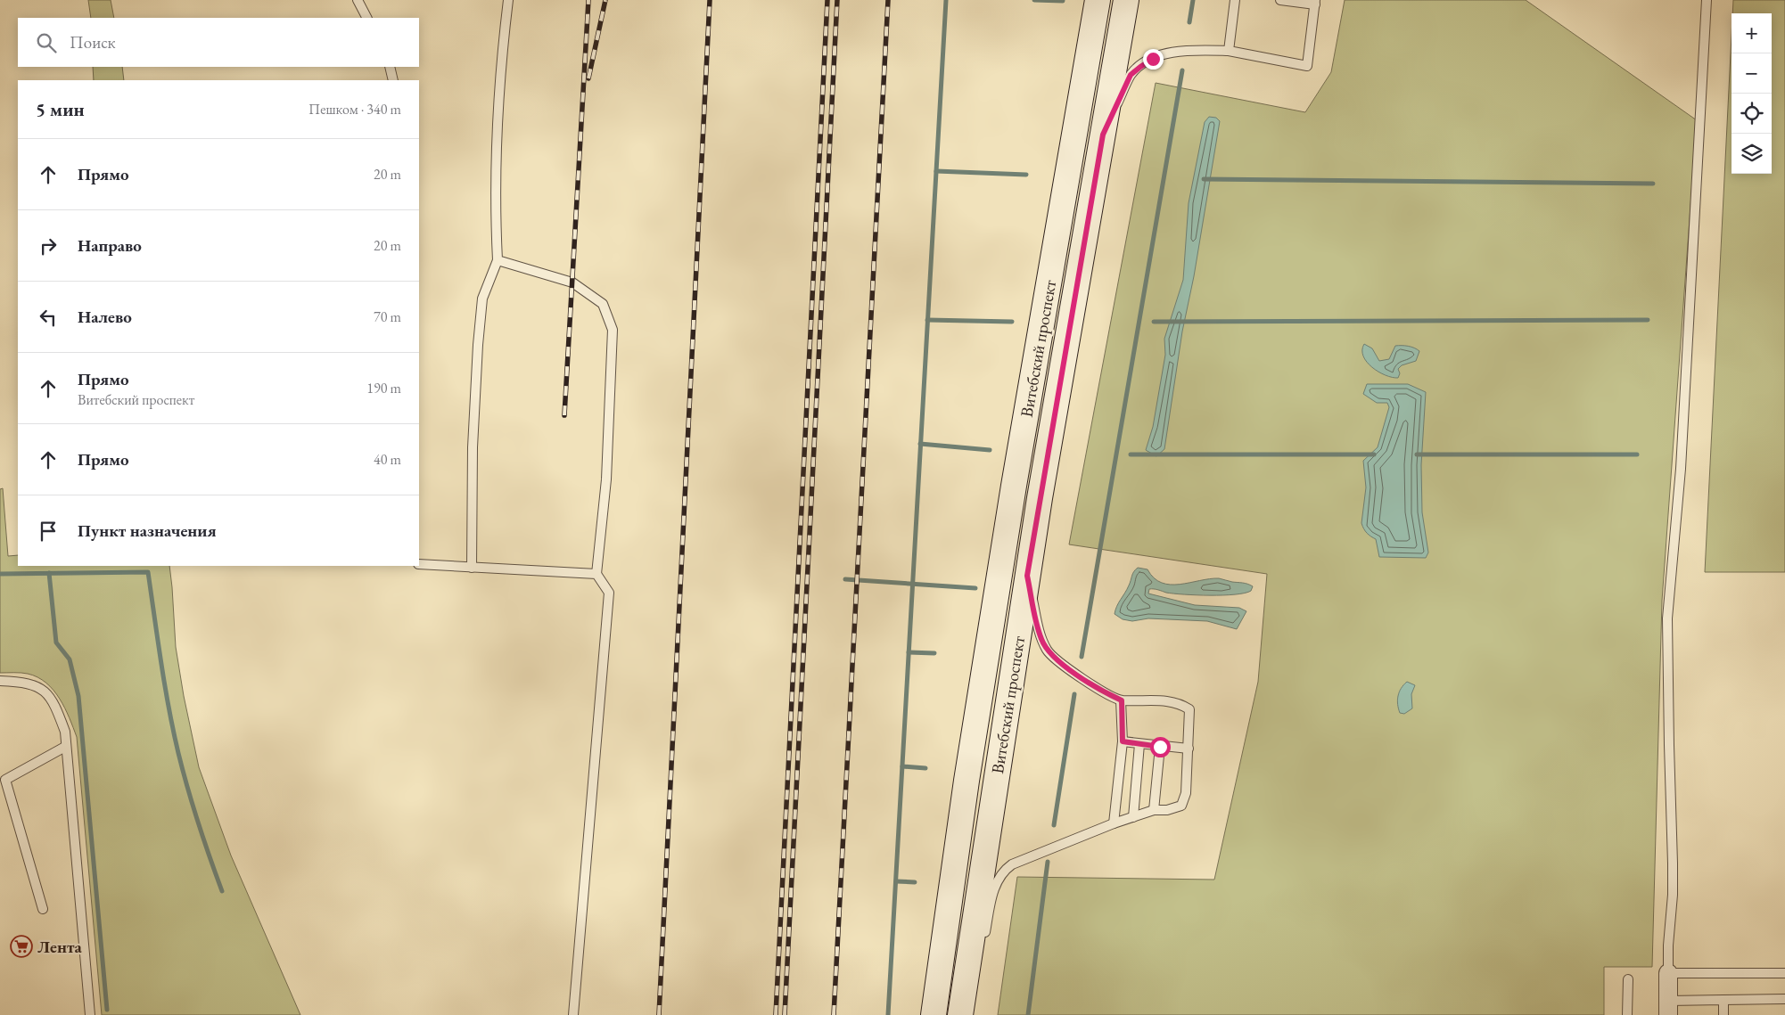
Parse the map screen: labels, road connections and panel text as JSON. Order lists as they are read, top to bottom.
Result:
{
  "streets": {
    "main road": ["Витебский проспект"]
  },
  "places": {
    "supermarket": ["Лента"]
  },
  "page": {
    "map_buttons": ["+", "−"],
    "search": "Поиск",
    "heading": ["5 мин", "Пешком · 340 m"],
    "list": [
      ["Прямо", "20 m"],
      ["Направо", "20 m"],
      ["Налево", "70 m"],
      ["Прямо", "Витебский проспект", "190 m"],
      ["Прямо", "40 m"],
      "Пункт назначения"
    ]
  }
}
